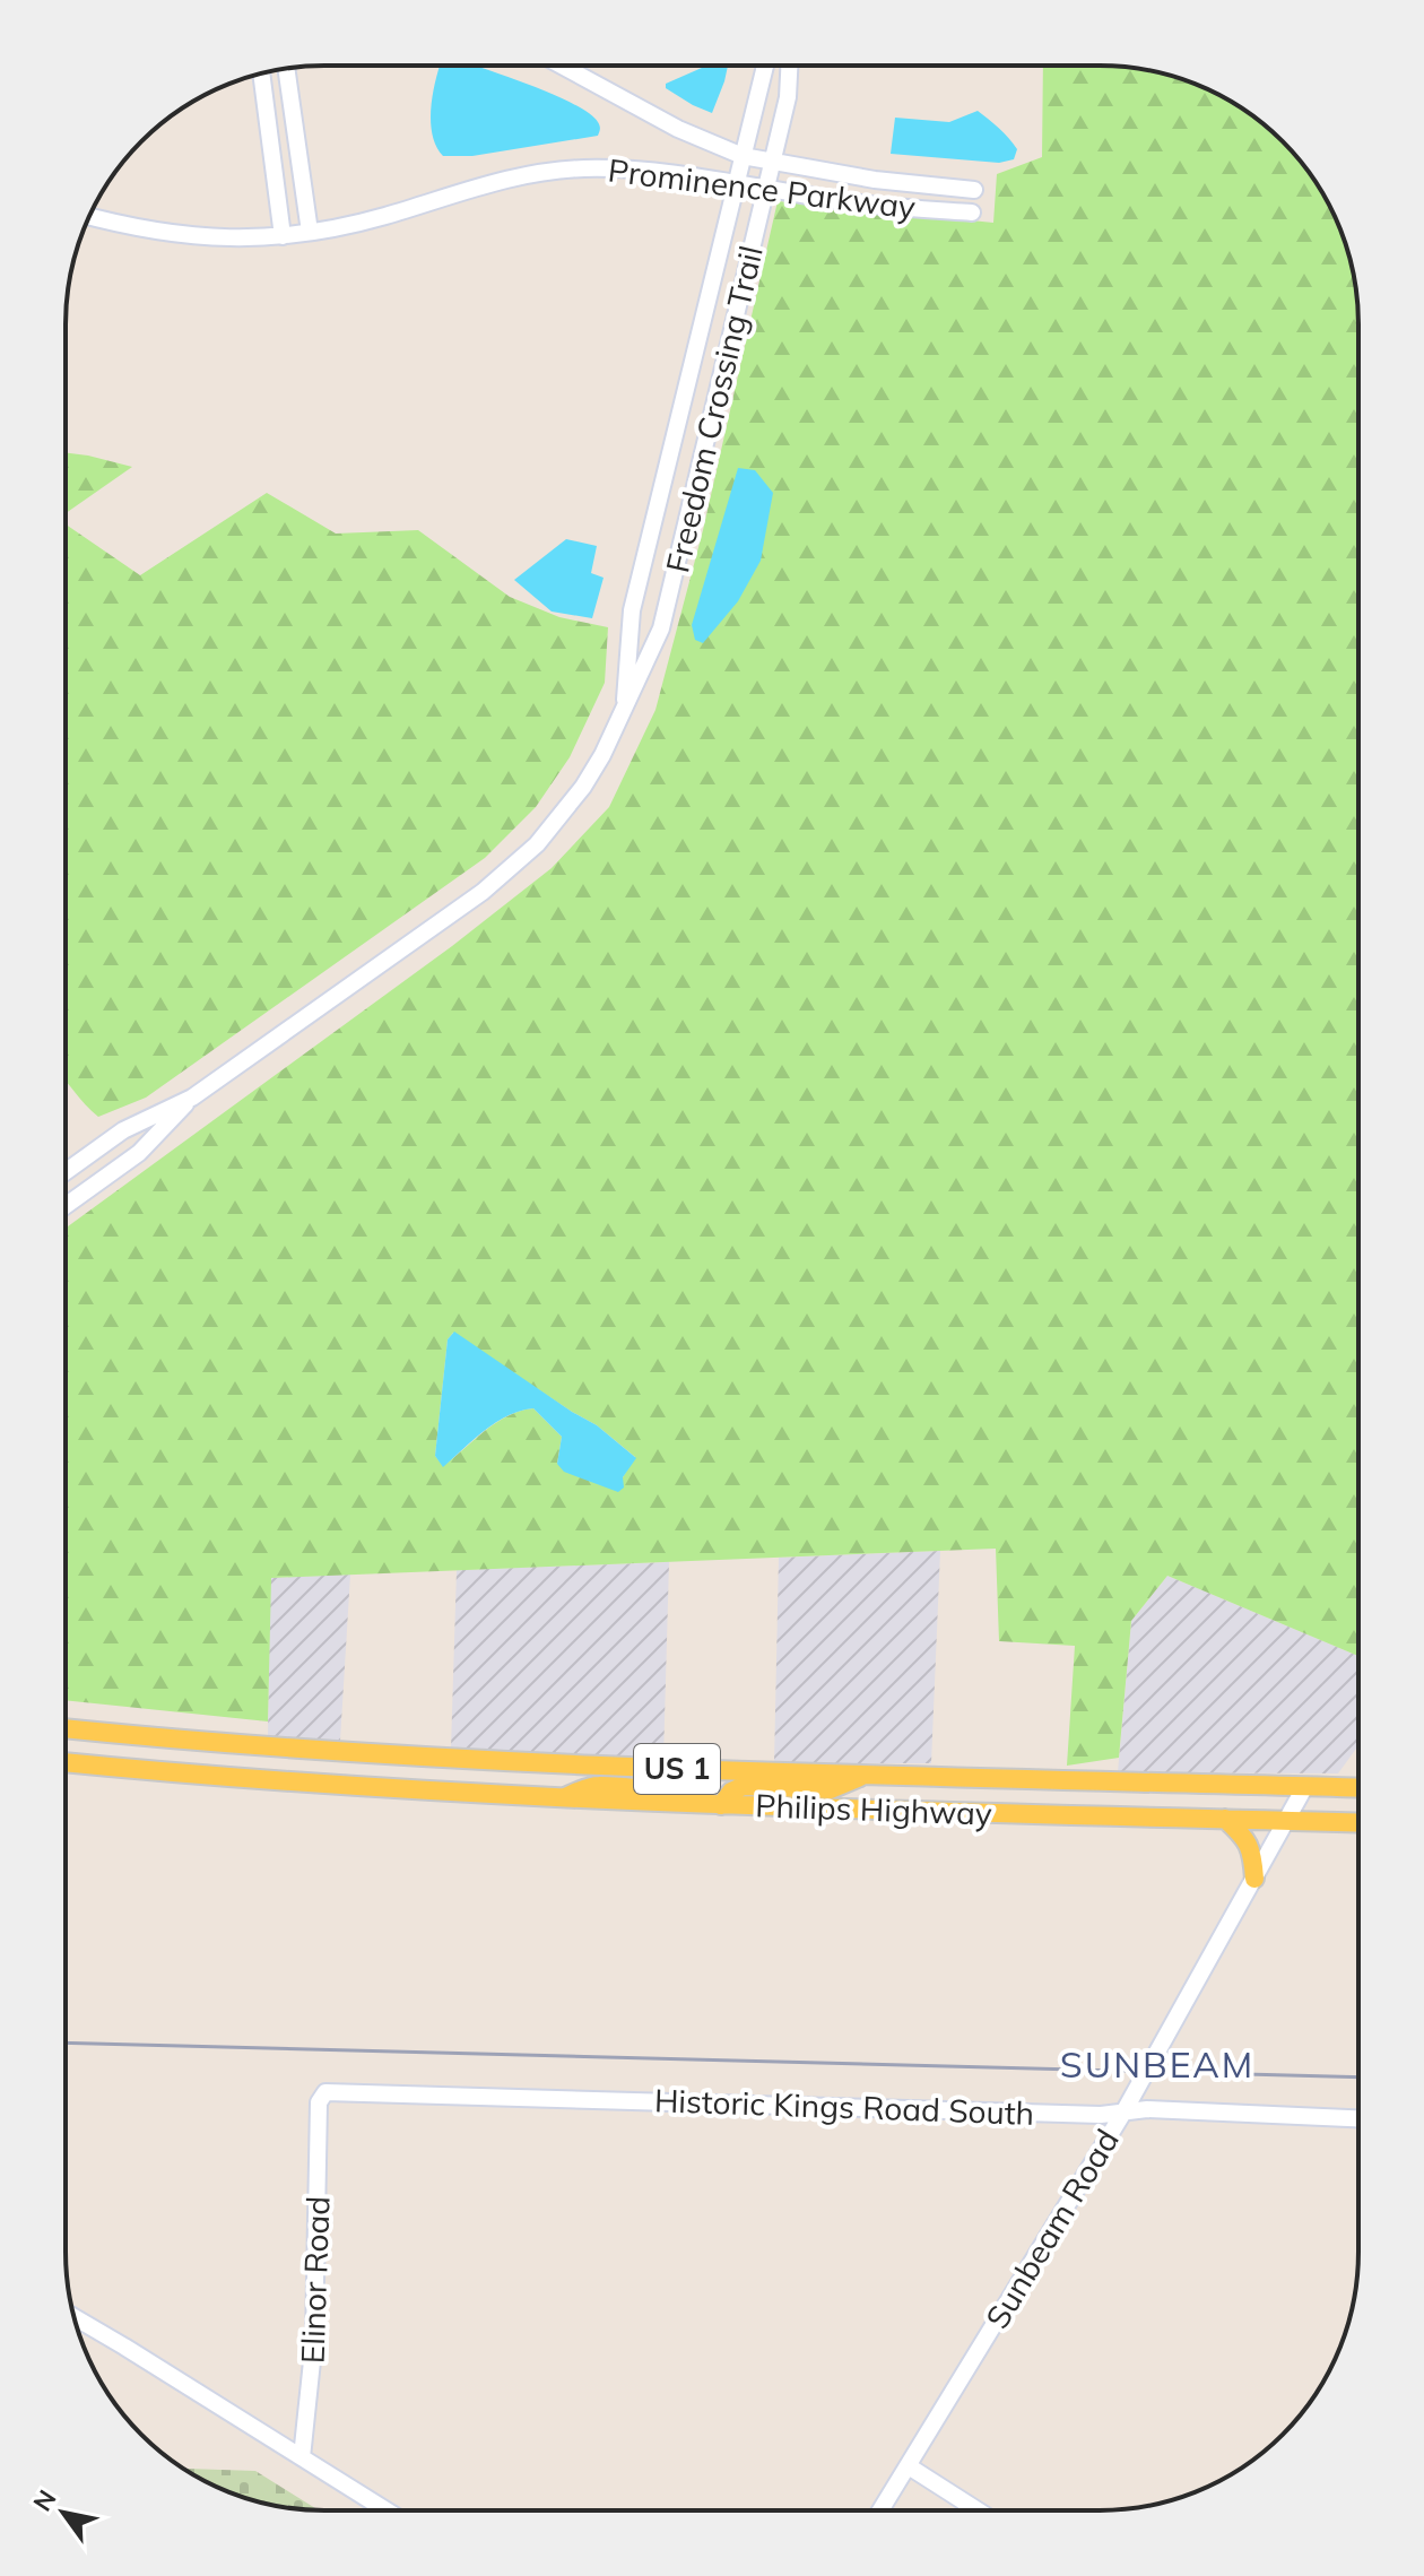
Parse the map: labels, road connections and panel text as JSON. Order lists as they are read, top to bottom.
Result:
{
  "streets": {
    "main road": ["US 1", "Philips Highway"],
    "street": [
      "Prominence Parkway",
      "Freedom Crossing Trail",
      "Historic Kings Road South",
      "Sunbeam Road",
      "Elinor Road"
    ]
  },
  "crossings": [
    ["Prominence Parkway", "Freedom Crossing Trail"],
    ["Philips Highway", "Sunbeam Road"],
    ["Historic Kings Road South", "Sunbeam Road"],
    ["Historic Kings Road South", "Elinor Road"]
  ],
  "districts": ["SUNBEAM"],
  "north": "top left"
}
